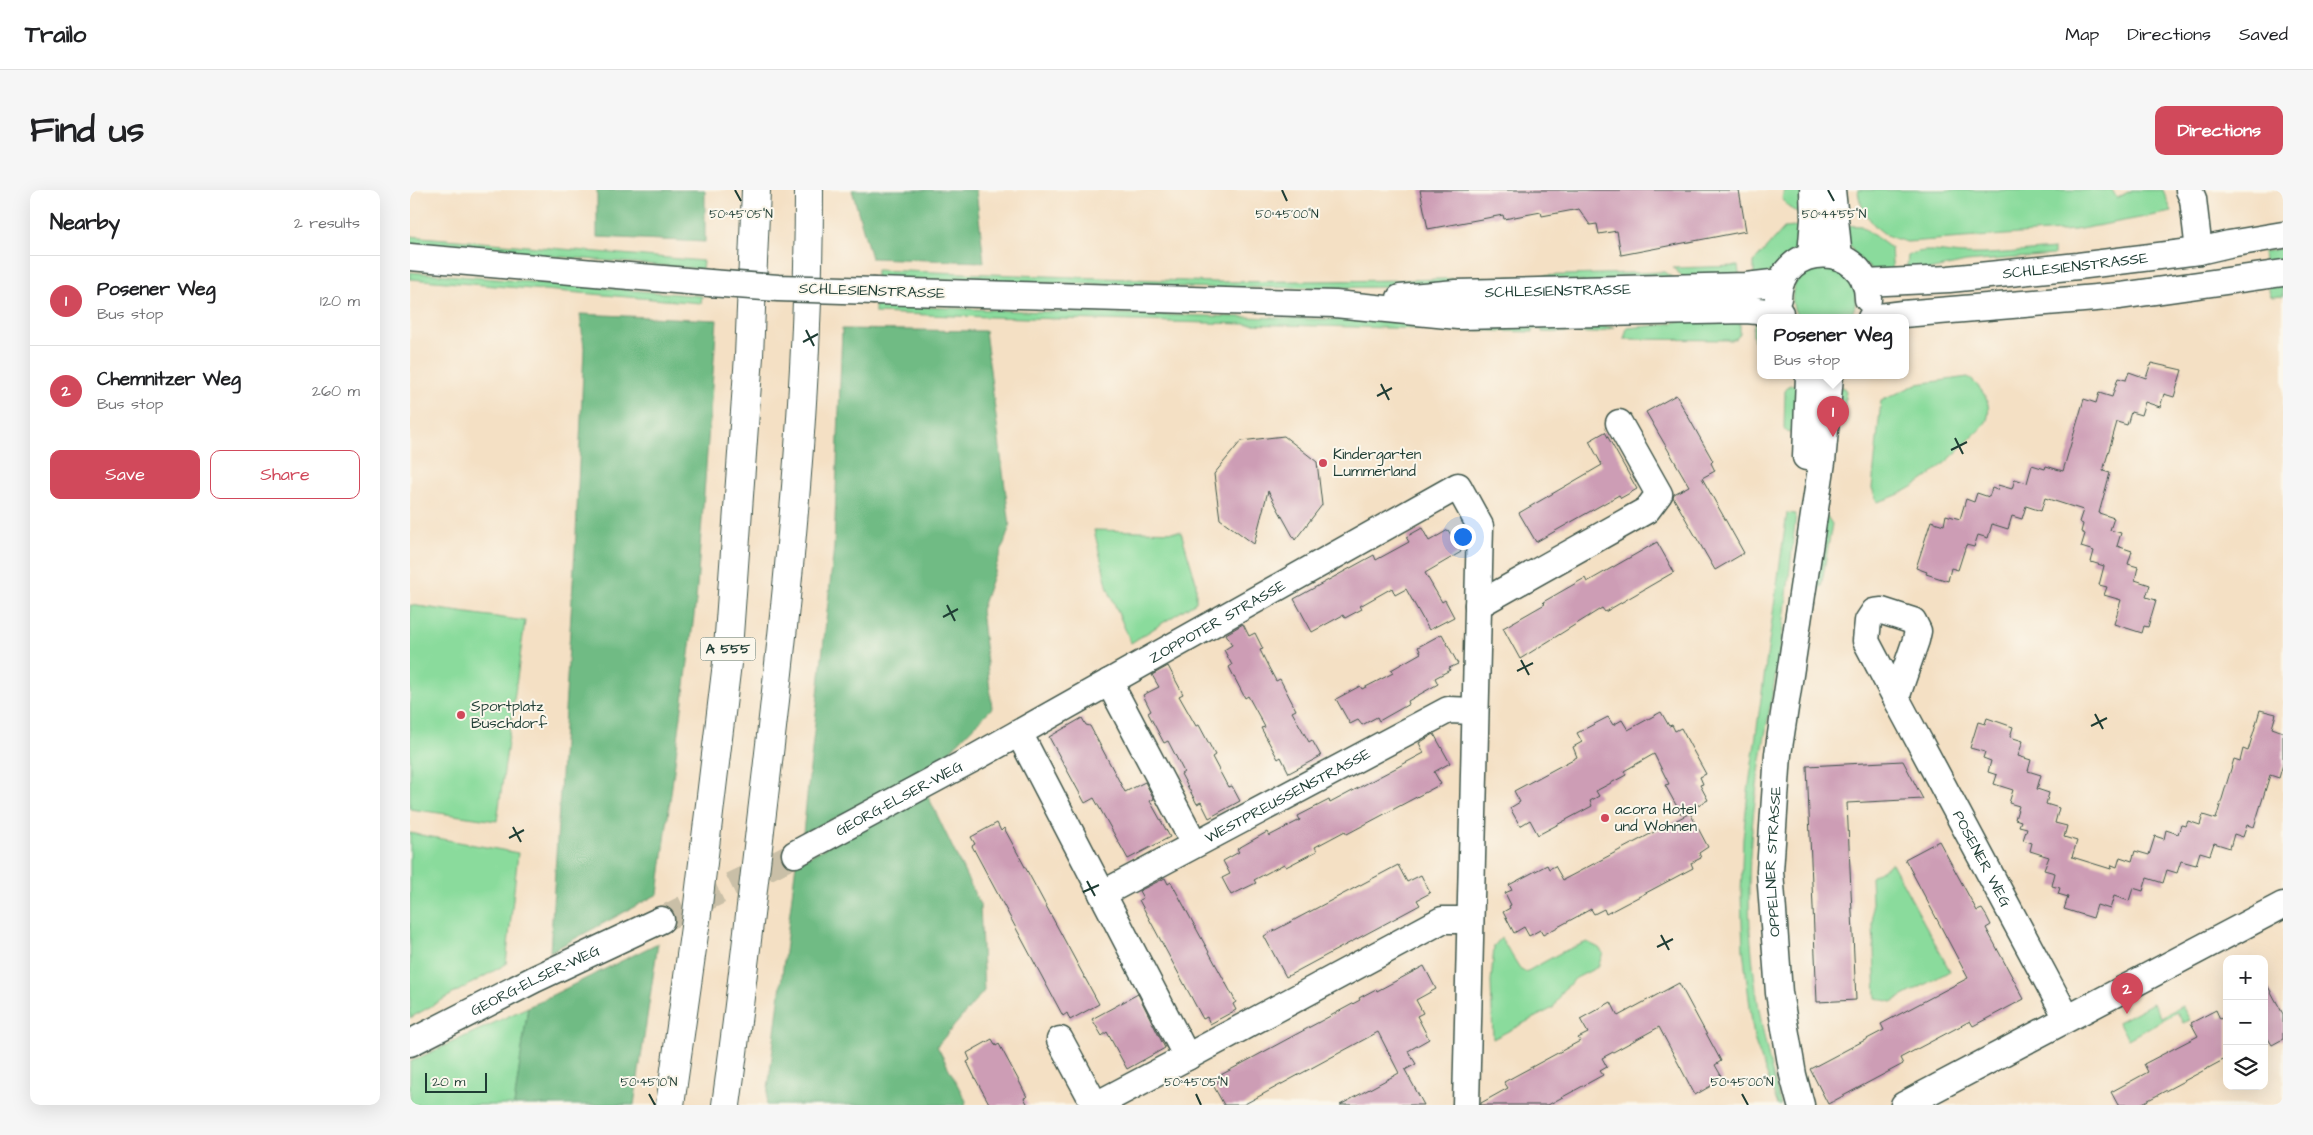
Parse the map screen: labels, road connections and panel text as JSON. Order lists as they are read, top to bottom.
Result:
{
  "streets": {
    "highway": ["A 555"],
    "street": [
      "SCHLESIENSTRASSE",
      "ZOPPOTER STRASSE",
      "WESTPREUSSENSTRASSE",
      "GEORG-ELSER-WEG",
      "POSENER WEG",
      "OPPELNER STRASSE"
    ]
  },
  "crossings": [
    ["ZOPPOTER STRASSE", "GEORG-ELSER-WEG"]
  ],
  "places": ["Kindergarten Lummerland", "Sportplatz Buschdorf", "acora Hotel und Wohnen"],
  "scale_bar": "20 m",
  "page": {
    "header": "Trailo",
    "nav": ["Map", "Directions", "Saved"],
    "title": "Find us",
    "buttons": [
      "Directions",
      ["Save", "Share"]
    ],
    "heading": ["Nearby", "2 results"],
    "list": [
      {
        "mark": "1",
        "name": "Posener Weg",
        "note": "Bus stop",
        "value": "120 m"
      },
      {
        "mark": "2",
        "name": "Chemnitzer Weg",
        "note": "Bus stop",
        "value": "260 m"
      }
    ],
    "popup": ["Posener Weg", "Bus stop"],
    "pins": ["1", "2"],
    "map_buttons": ["+", "−"],
    "scale": "20 m"
  },
  "coordinates": [
    "50°45'05\"N",
    "50°45'00\"N",
    "50°44'55\"N",
    "50°45'10\"N"
  ]
}
